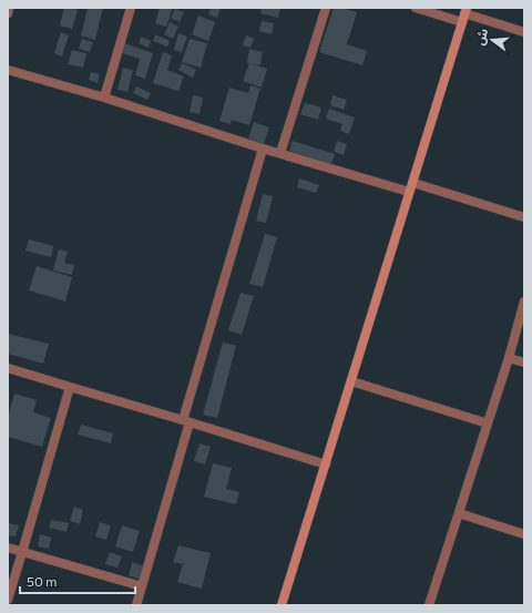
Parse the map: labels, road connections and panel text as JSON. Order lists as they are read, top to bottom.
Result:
{
  "scale_bar": "50 m",
  "north": "left"
}
